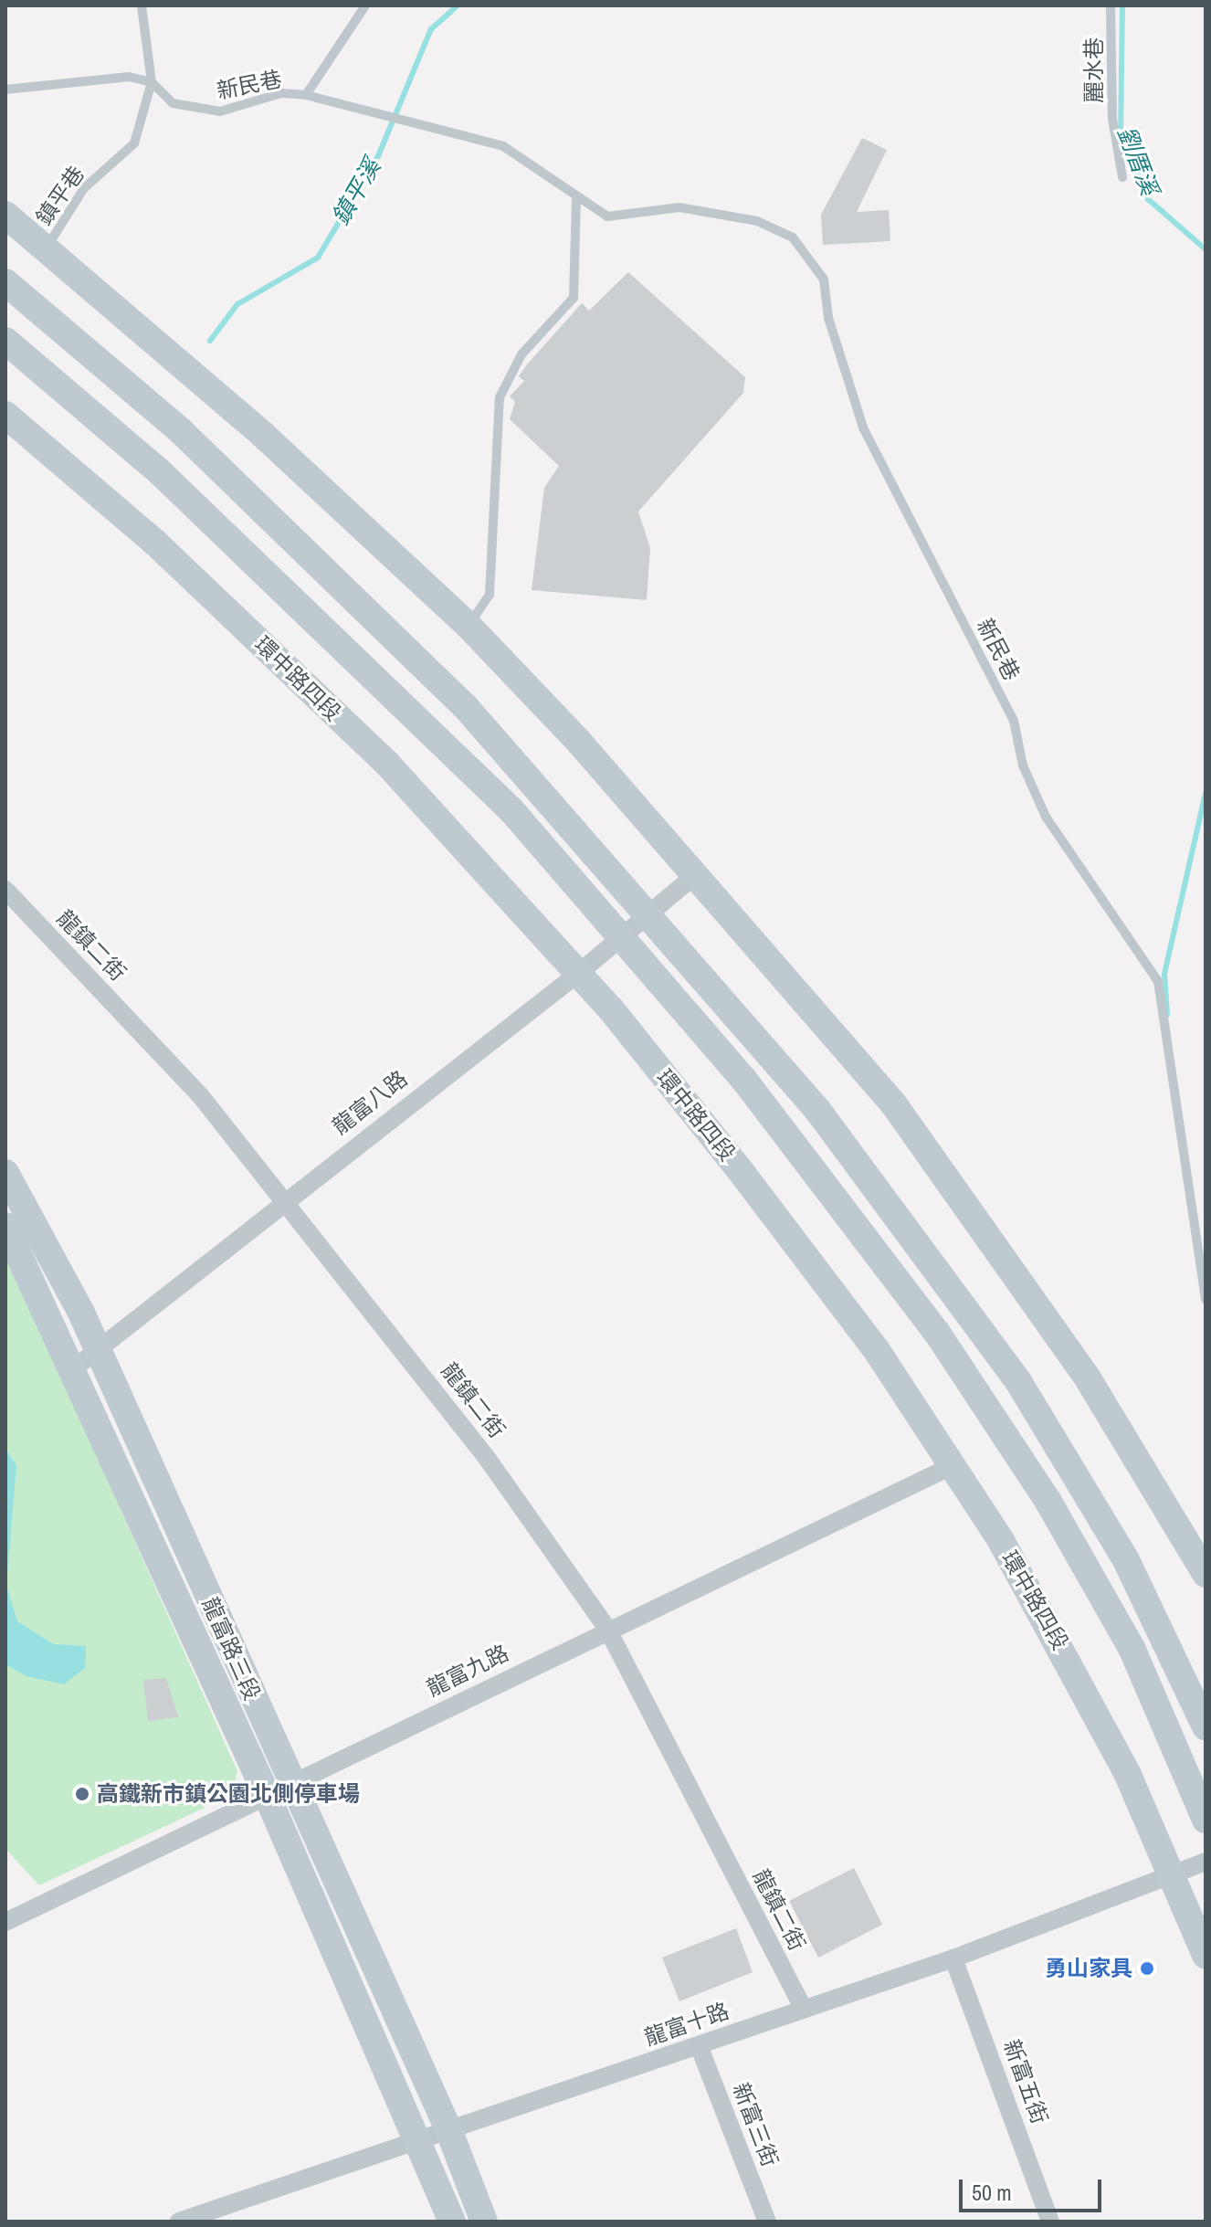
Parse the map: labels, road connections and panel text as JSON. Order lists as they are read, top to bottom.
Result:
{
  "streets": {
    "street": [
      "環中路四段",
      "龍鎮二街",
      "龍富八路",
      "龍富路三段",
      "龍富九路",
      "龍富十路",
      "新富五街",
      "新富三街"
    ],
    "lane": ["麗水巷", "新民巷", "鎮平巷"]
  },
  "crossings": [
    ["新民巷", "鎮平巷"],
    ["環中路四段", "龍富八路"],
    ["環中路四段", "龍富九路"],
    ["環中路四段", "龍富十路"],
    ["龍鎮二街", "龍富八路"],
    ["龍鎮二街", "龍富九路"],
    ["龍鎮二街", "龍富十路"],
    ["龍富八路", "龍富路三段"],
    ["龍富路三段", "龍富九路"],
    ["龍富路三段", "龍富十路"],
    ["龍富十路", "新富五街"],
    ["龍富十路", "新富三街"]
  ],
  "water": ["劉厝溪", "鎮平溪"],
  "places": ["高鐵新市鎮公園北側停車場", "勇山家具"],
  "scale_bar": "50 m"
}
